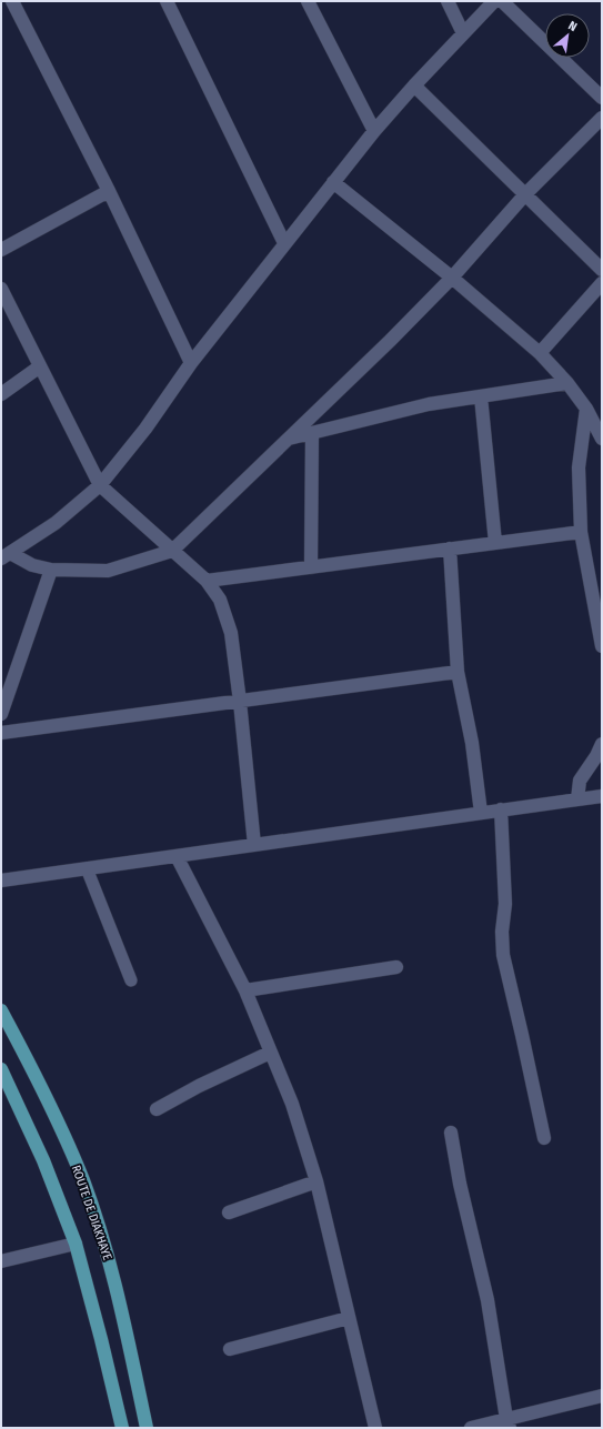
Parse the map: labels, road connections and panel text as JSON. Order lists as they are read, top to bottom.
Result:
{
  "streets": {
    "main road": ["ROUTE DE DIAKHAYE"]
  },
  "north": "top right"
}
